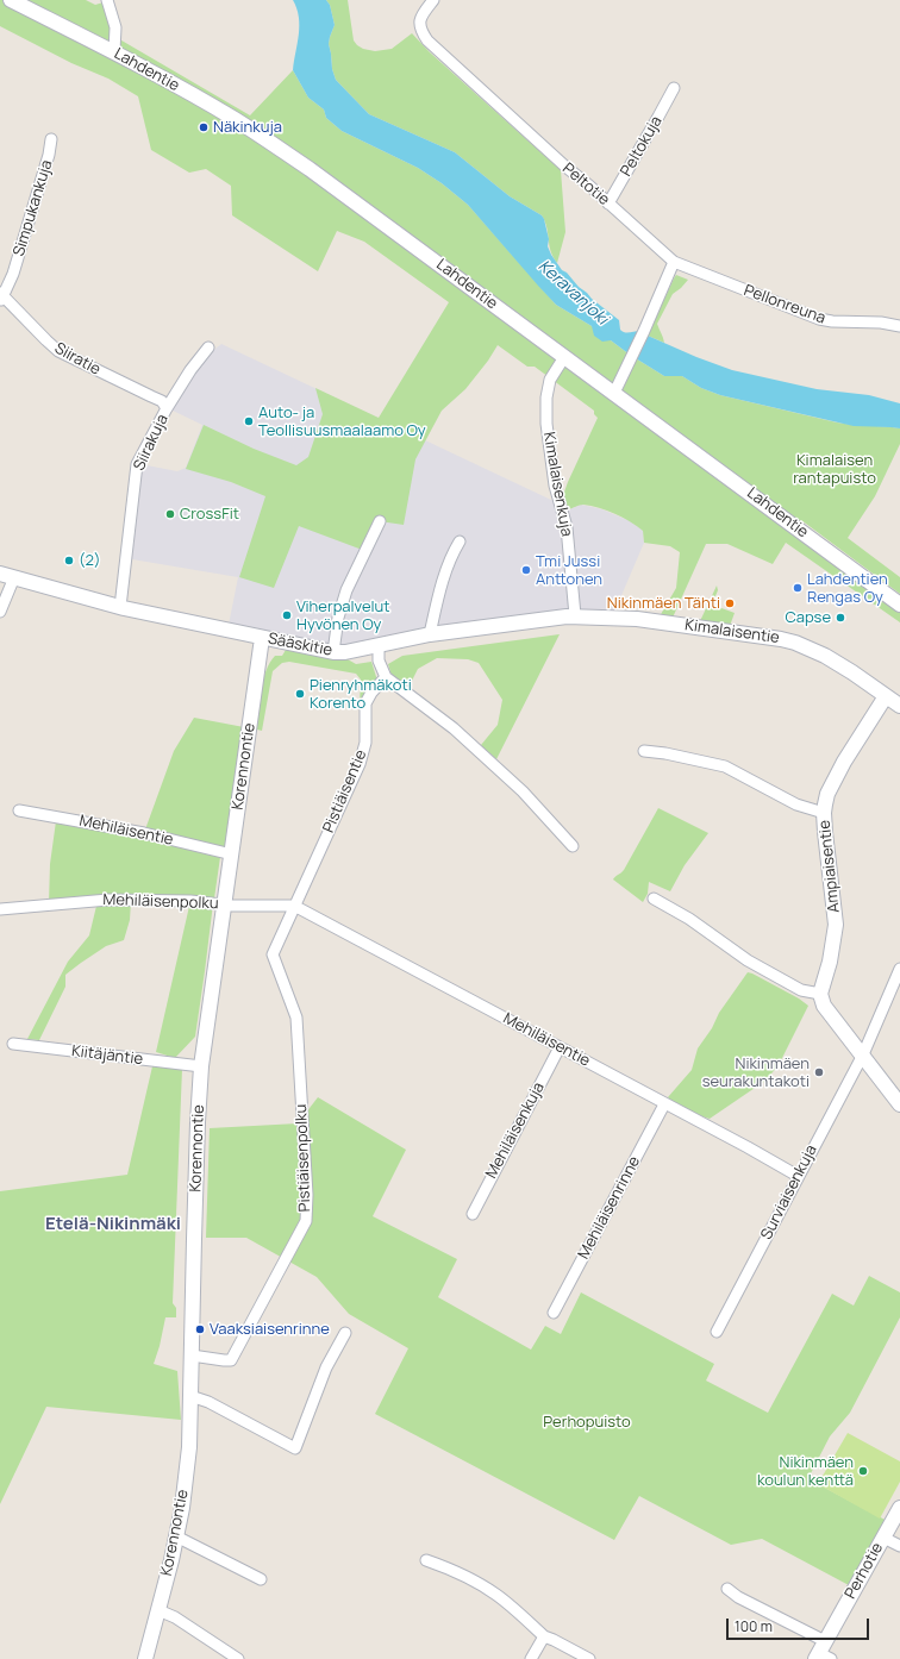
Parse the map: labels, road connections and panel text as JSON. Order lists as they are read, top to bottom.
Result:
{
  "streets": {
    "street": [
      "Lahdentie",
      "Peltokuja",
      "Peltotie",
      "Simpukankuja",
      "Pellonreuna",
      "Siiratie",
      "Siirakuja",
      "Kimalaisenkuja",
      "Kimalaisentie",
      "Sääskitie",
      "Korennontie",
      "Pistiäisentie",
      "Mehiläisentie",
      "Ampiaisentie",
      "Mehiläisenpolku",
      "Kiitäjäntie",
      "Mehiläisenkuja",
      "Pistiäisenpolku",
      "Surviaisenkuja",
      "Mehiläisenrinne",
      "Perhotie"
    ]
  },
  "crossings": [
    ["Lahdentie", "Kimalaisenkuja"],
    ["Peltokuja", "Peltotie"],
    ["Peltotie", "Pellonreuna"],
    ["Simpukankuja", "Siiratie"],
    ["Siiratie", "Siirakuja"],
    ["Siirakuja", "Sääskitie"],
    ["Kimalaisenkuja", "Kimalaisentie"],
    ["Kimalaisentie", "Sääskitie"],
    ["Kimalaisentie", "Ampiaisentie"],
    ["Sääskitie", "Korennontie"],
    ["Korennontie", "Mehiläisentie"],
    ["Korennontie", "Mehiläisenpolku"],
    ["Korennontie", "Kiitäjäntie"],
    ["Korennontie", "Pistiäisenpolku"],
    ["Pistiäisentie", "Mehiläisentie"],
    ["Pistiäisentie", "Mehiläisenpolku"],
    ["Pistiäisentie", "Pistiäisenpolku"],
    ["Mehiläisentie", "Mehiläisenpolku"],
    ["Mehiläisentie", "Mehiläisenkuja"],
    ["Mehiläisentie", "Pistiäisenpolku"],
    ["Mehiläisentie", "Surviaisenkuja"],
    ["Mehiläisentie", "Mehiläisenrinne"],
    ["Mehiläisenpolku", "Pistiäisenpolku"]
  ],
  "districts": ["Etelä-Nikinmäki"],
  "water": ["Keravanjoki"],
  "parks": ["Kimalaisen rantapuisto", "Perhopuisto"],
  "places": [
    "Näkinkuja",
    "Auto- ja Teollisuusmaalaamo Oy",
    "CrossFit",
    "(2)",
    "Tmi Jussi Anttonen",
    "Lahdentien Rengas Oy",
    "Nikinmäen Tähti",
    "Viherpalvelut Hyvönen Oy",
    "Capse",
    "Pienryhmäkoti Korento",
    "Nikinmäen seurakuntakoti",
    "Vaaksiaisenrinne",
    "Nikinmäen koulun kenttä"
  ],
  "scale_bar": "100 m"
}
